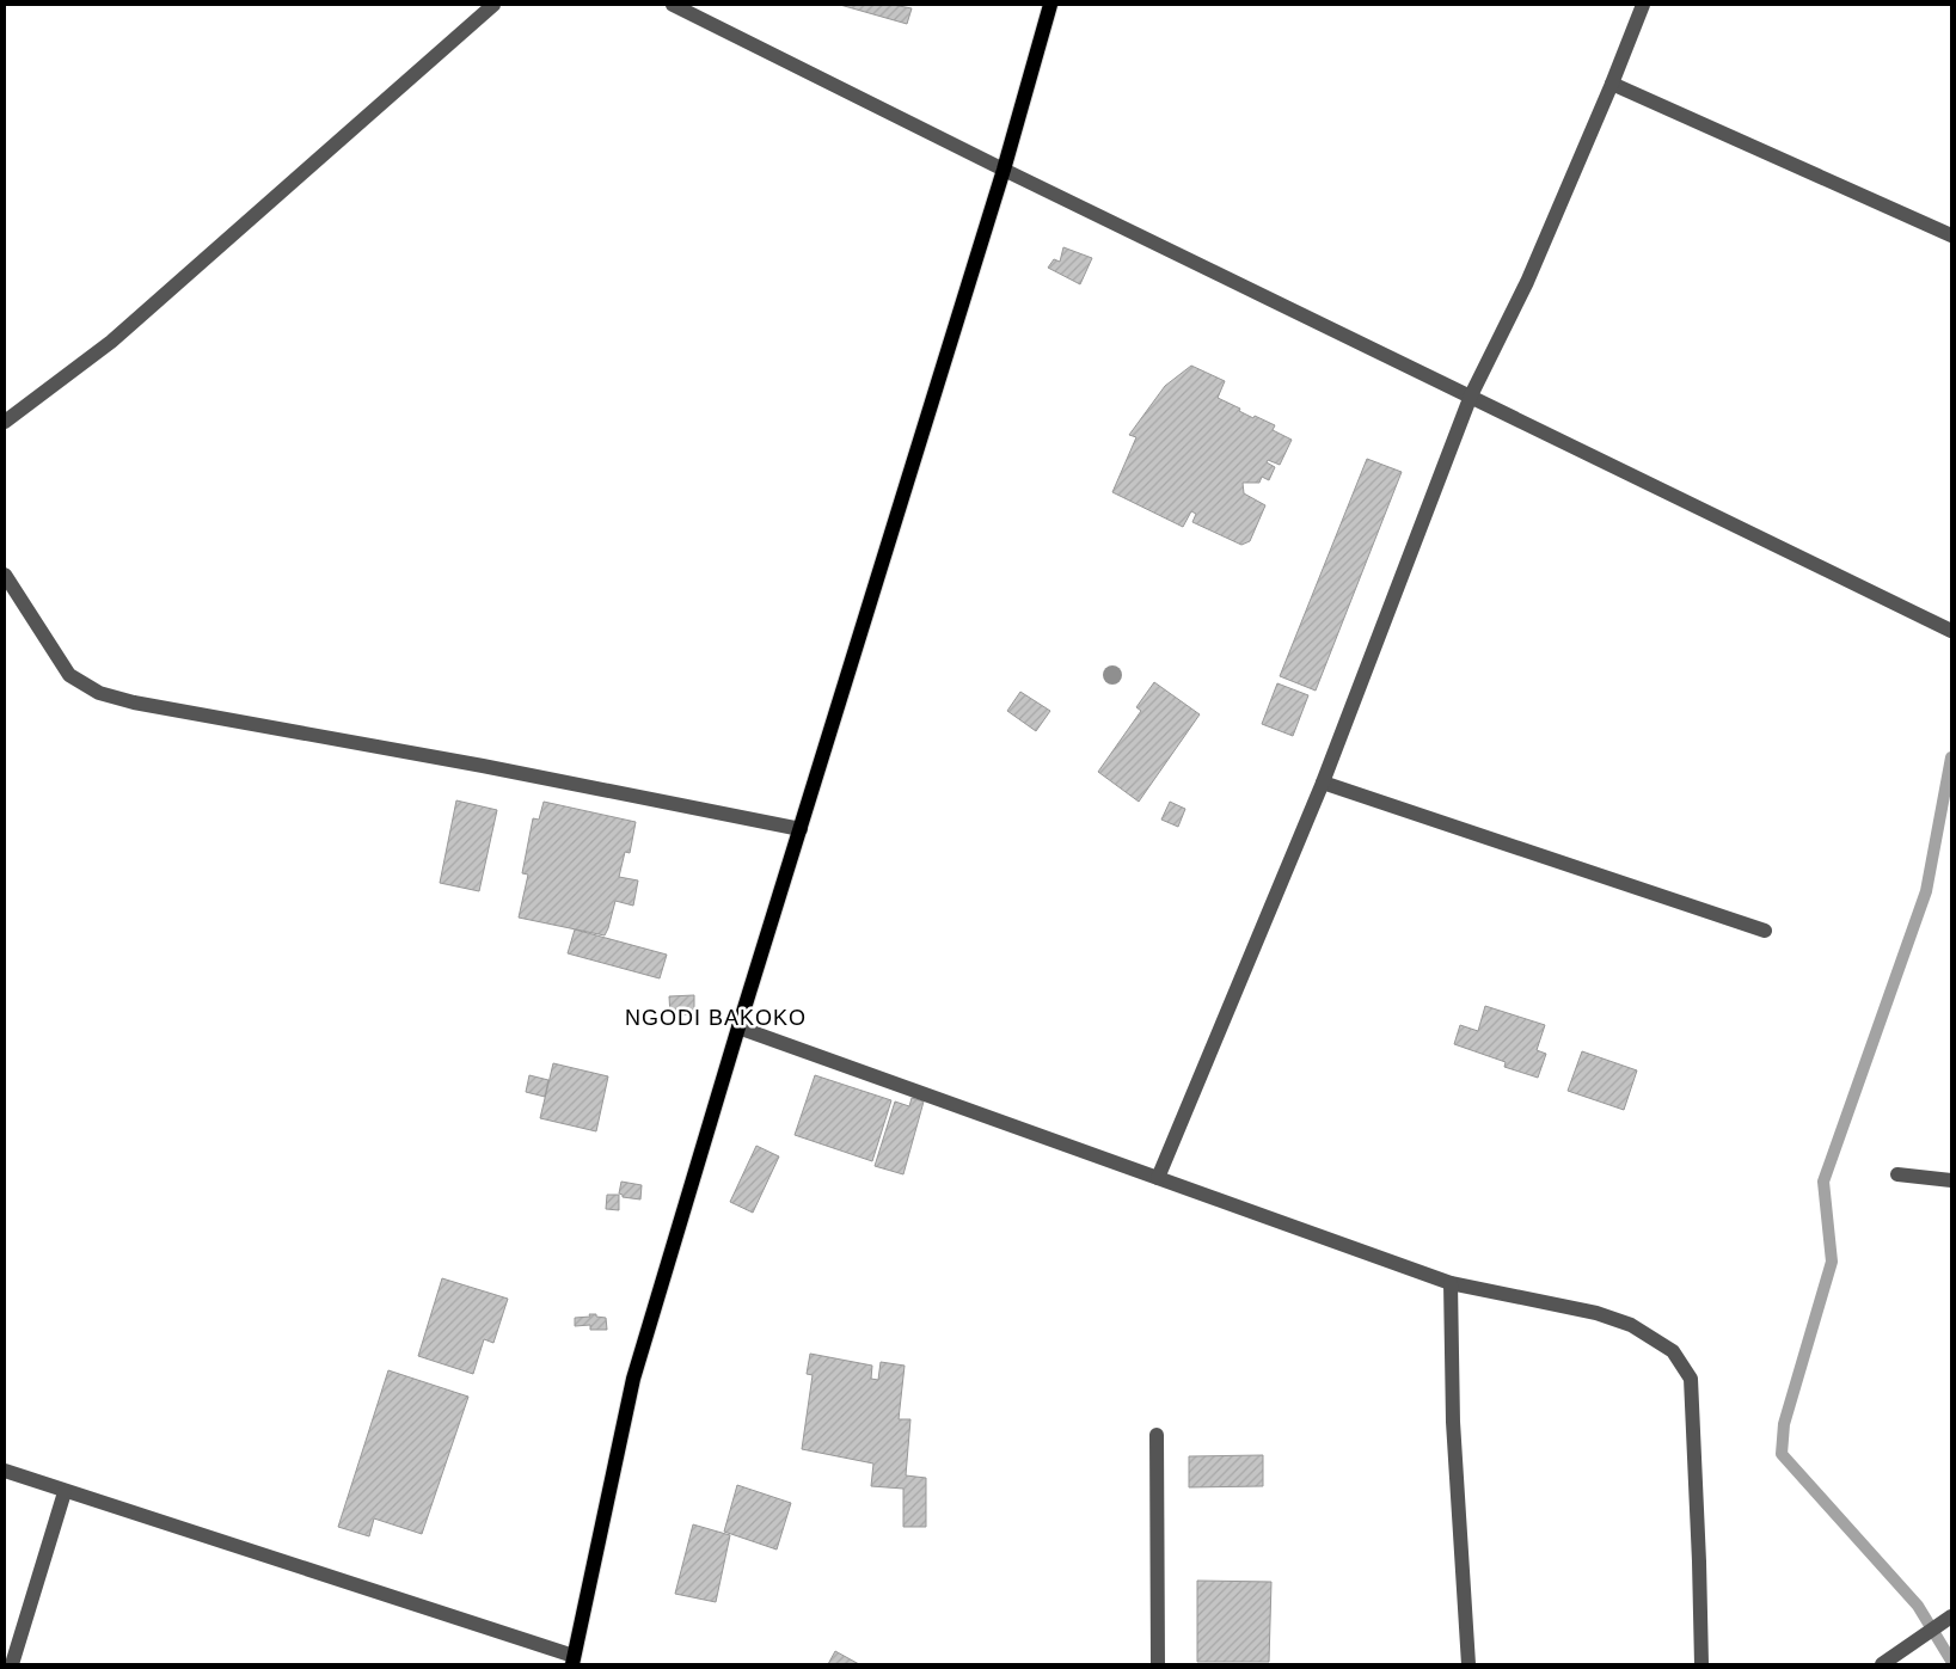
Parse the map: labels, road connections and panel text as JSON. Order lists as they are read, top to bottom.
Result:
{
  "districts": ["NGODI BAKOKO"]
}
